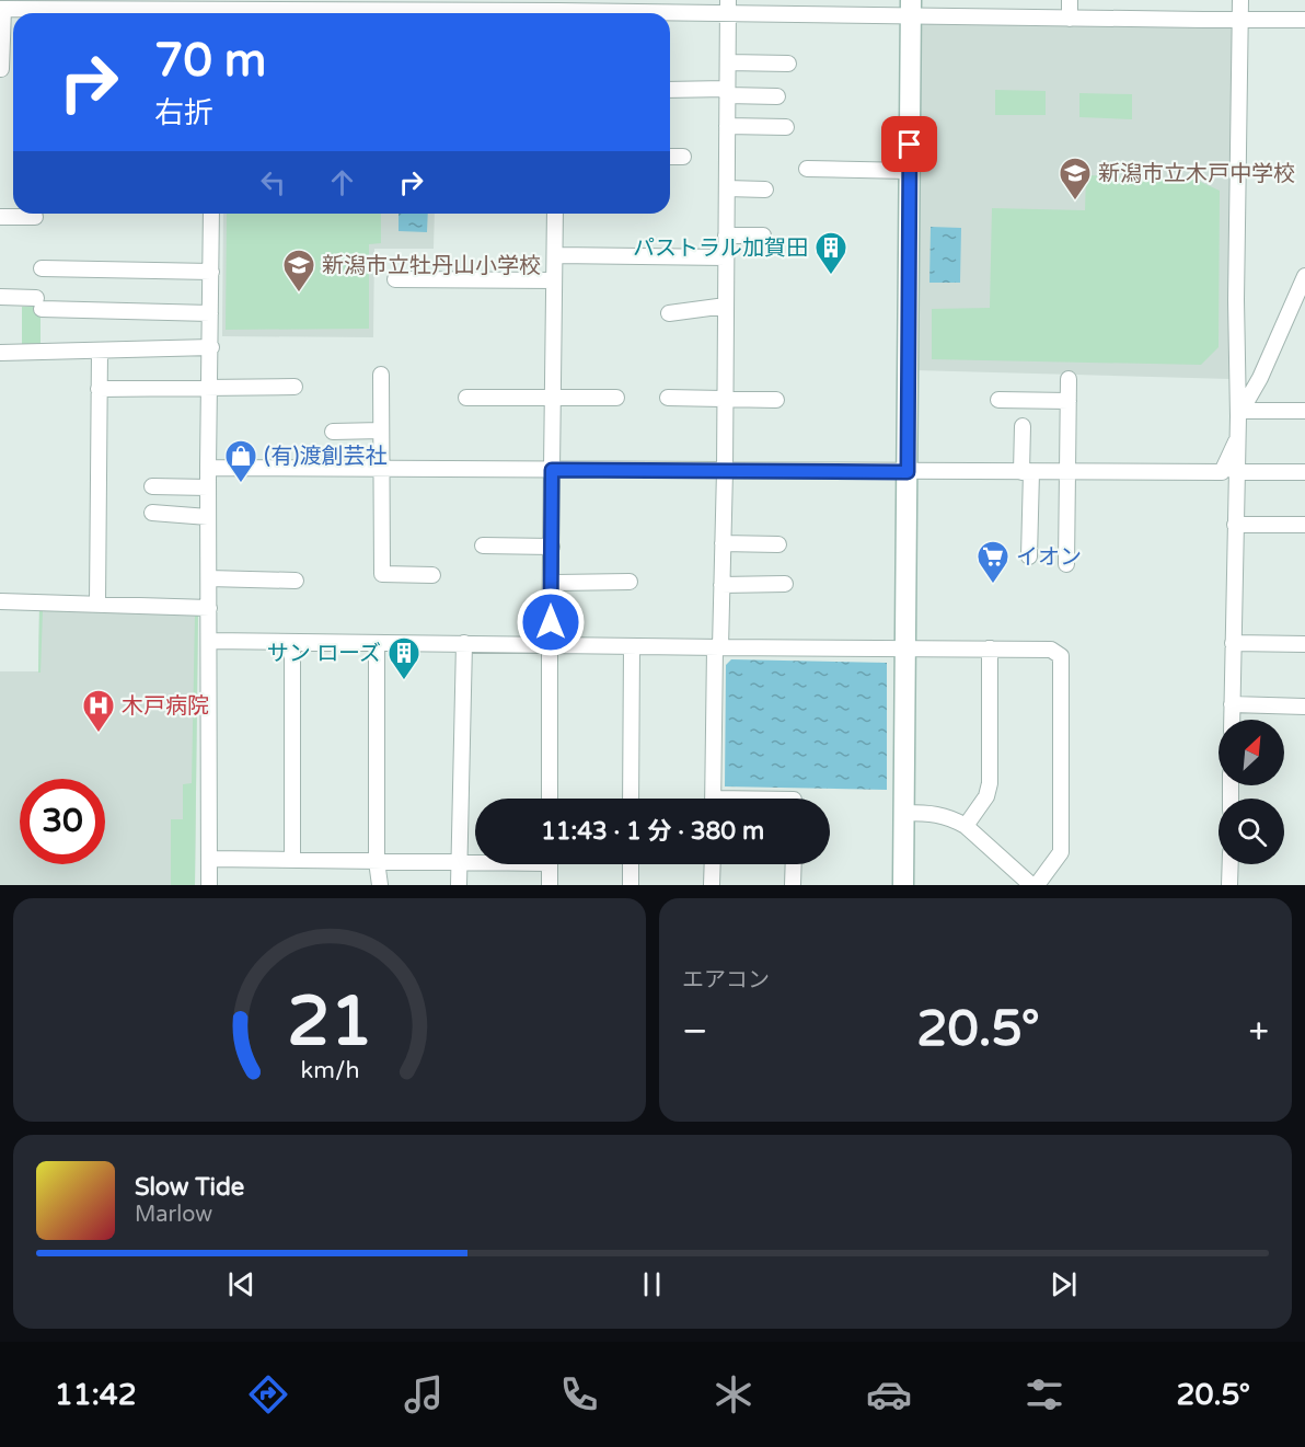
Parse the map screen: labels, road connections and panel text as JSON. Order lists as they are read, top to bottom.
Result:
{
  "places": {
    "school or university": ["新潟市立木戸中学校", "新潟市立牡丹山小学校"],
    "building": ["パストラル加賀田", "サン ローズ"],
    "shop": ["(有)渡創芸社"],
    "supermarket": ["イオン"],
    "hospital": ["木戸病院"]
  },
  "north": "top right",
  "page": {
    "turn": ["70 m", "右折"],
    "limit": "30",
    "trip": "11:43 · 1 分 · 380 m",
    "tile": "エアコン",
    "heat": ["−", "20.5°", "+"],
    "song": ["Slow Tide", "Marlow"],
    "tabs": ["11:42", "20.5°"],
    "gauge": ["21", "km/h"]
  }
}
